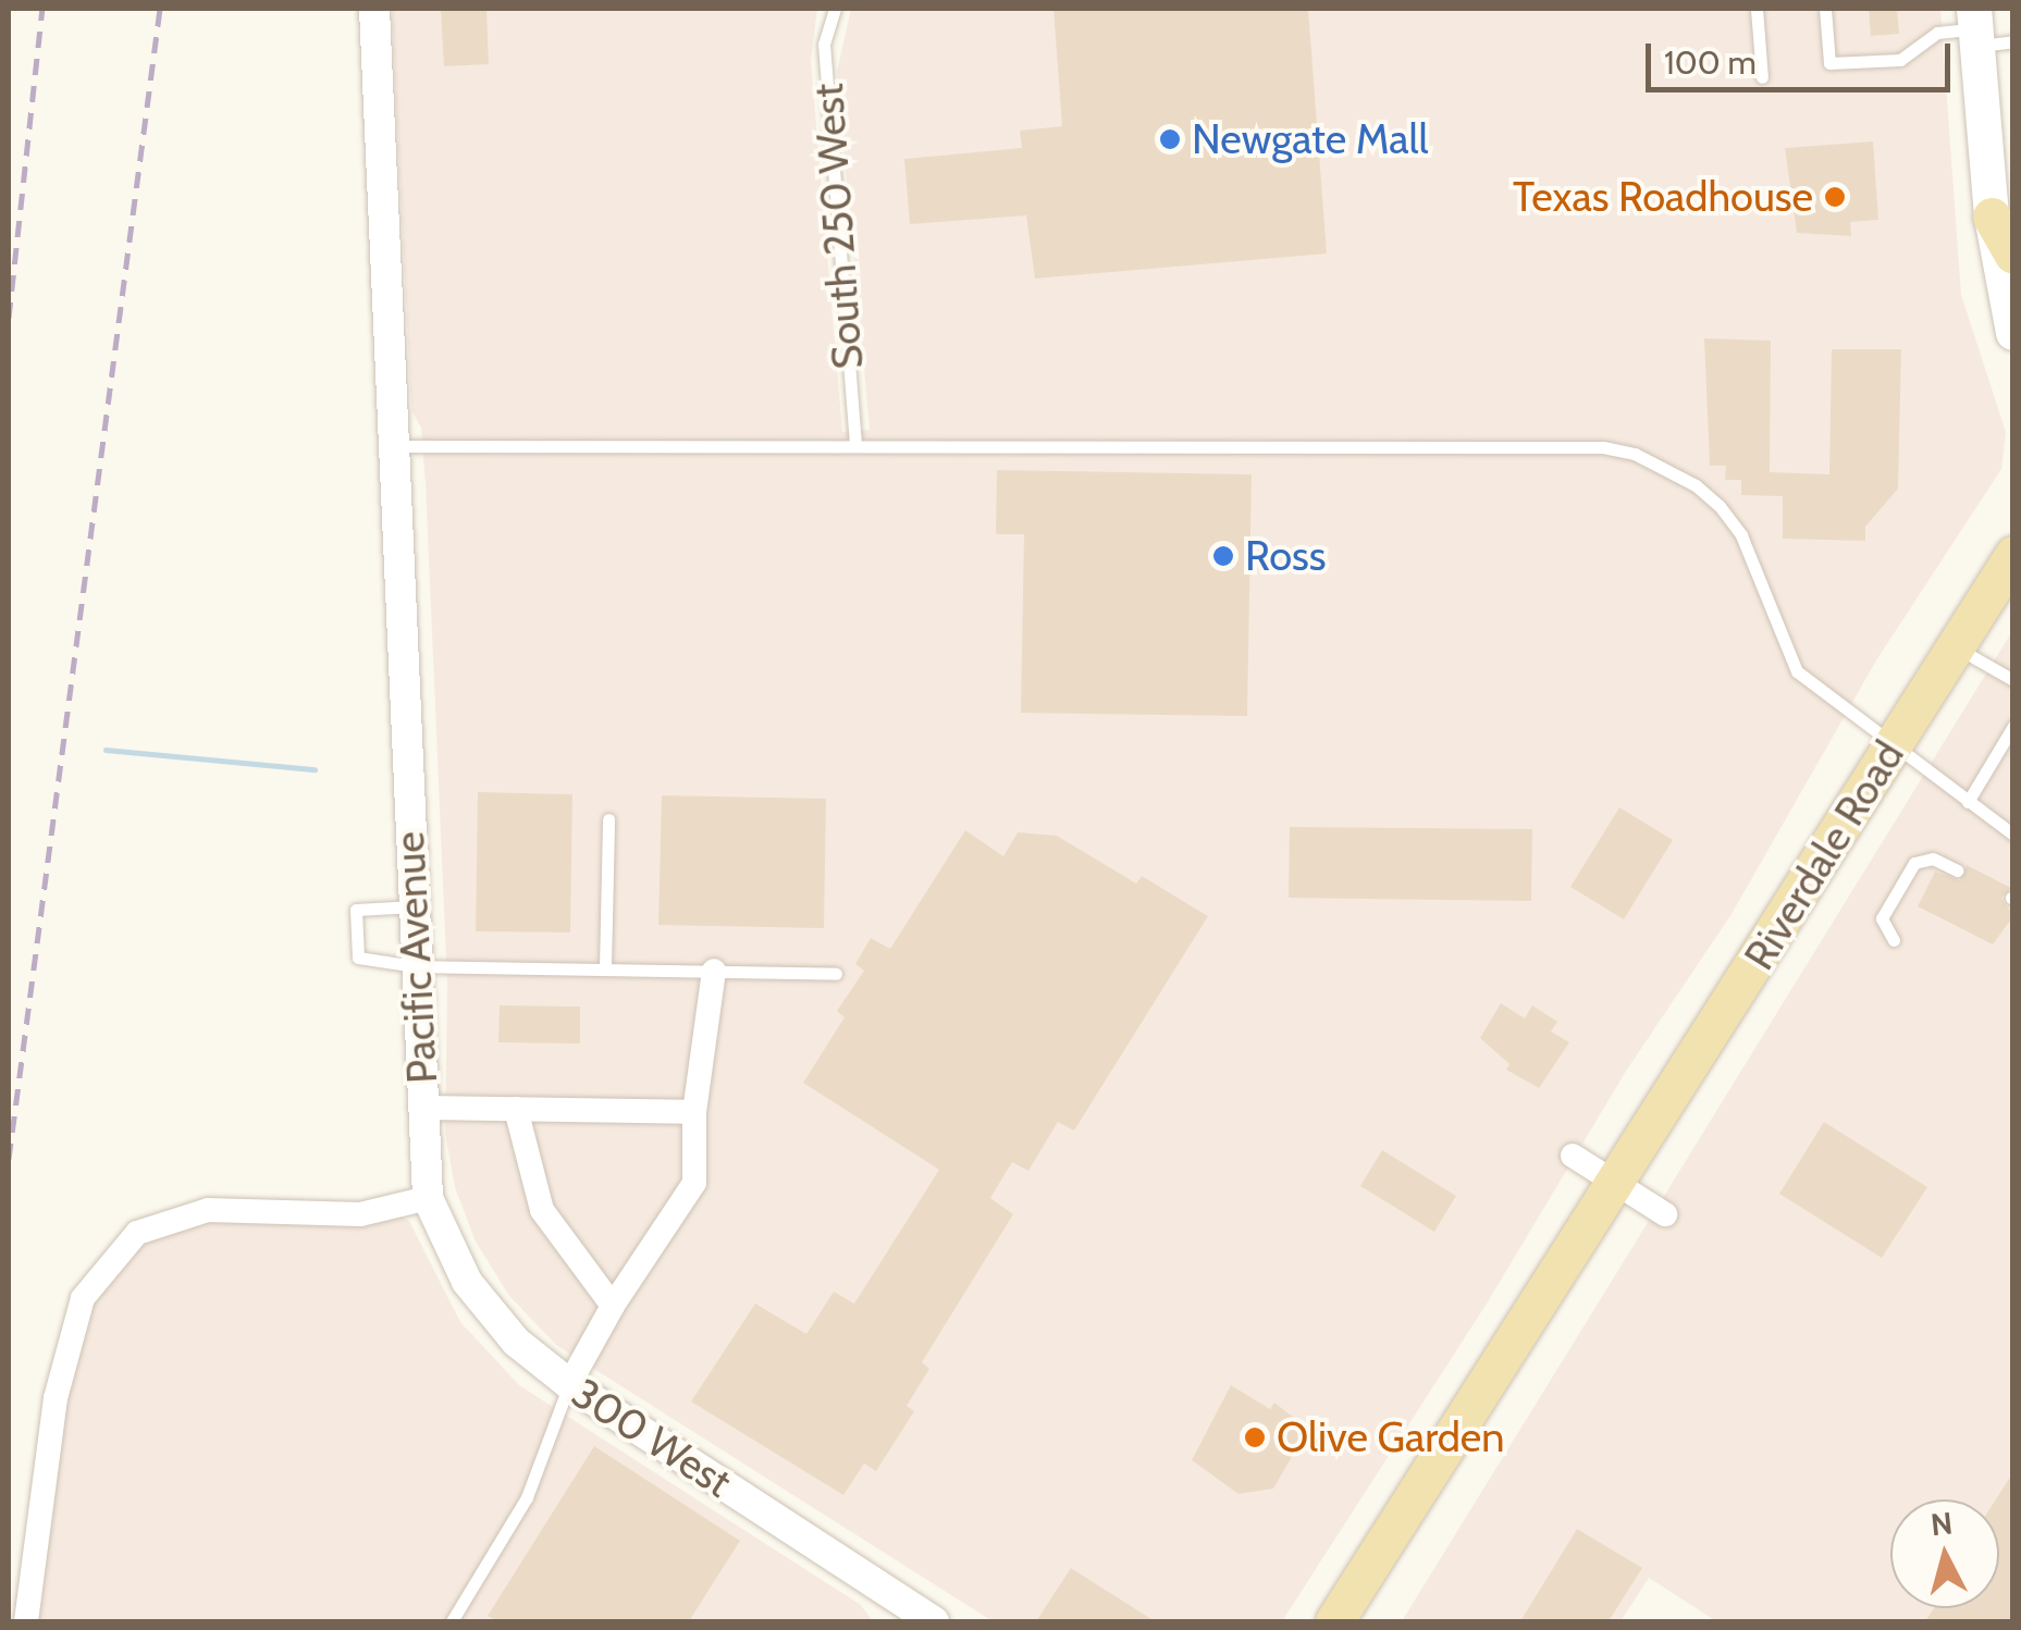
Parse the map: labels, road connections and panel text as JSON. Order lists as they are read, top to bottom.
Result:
{
  "streets": {
    "main road": ["Riverdale Road"],
    "street": ["Pacific Avenue", "300 West"],
    "lane": ["South 250 West"]
  },
  "crossings": [
    ["Pacific Avenue", "300 West"]
  ],
  "places": [
    "Newgate Mall",
    "Texas Roadhouse",
    "Ross",
    "Olive Garden"
  ],
  "scale_bar": "100 m",
  "north": "top"
}
